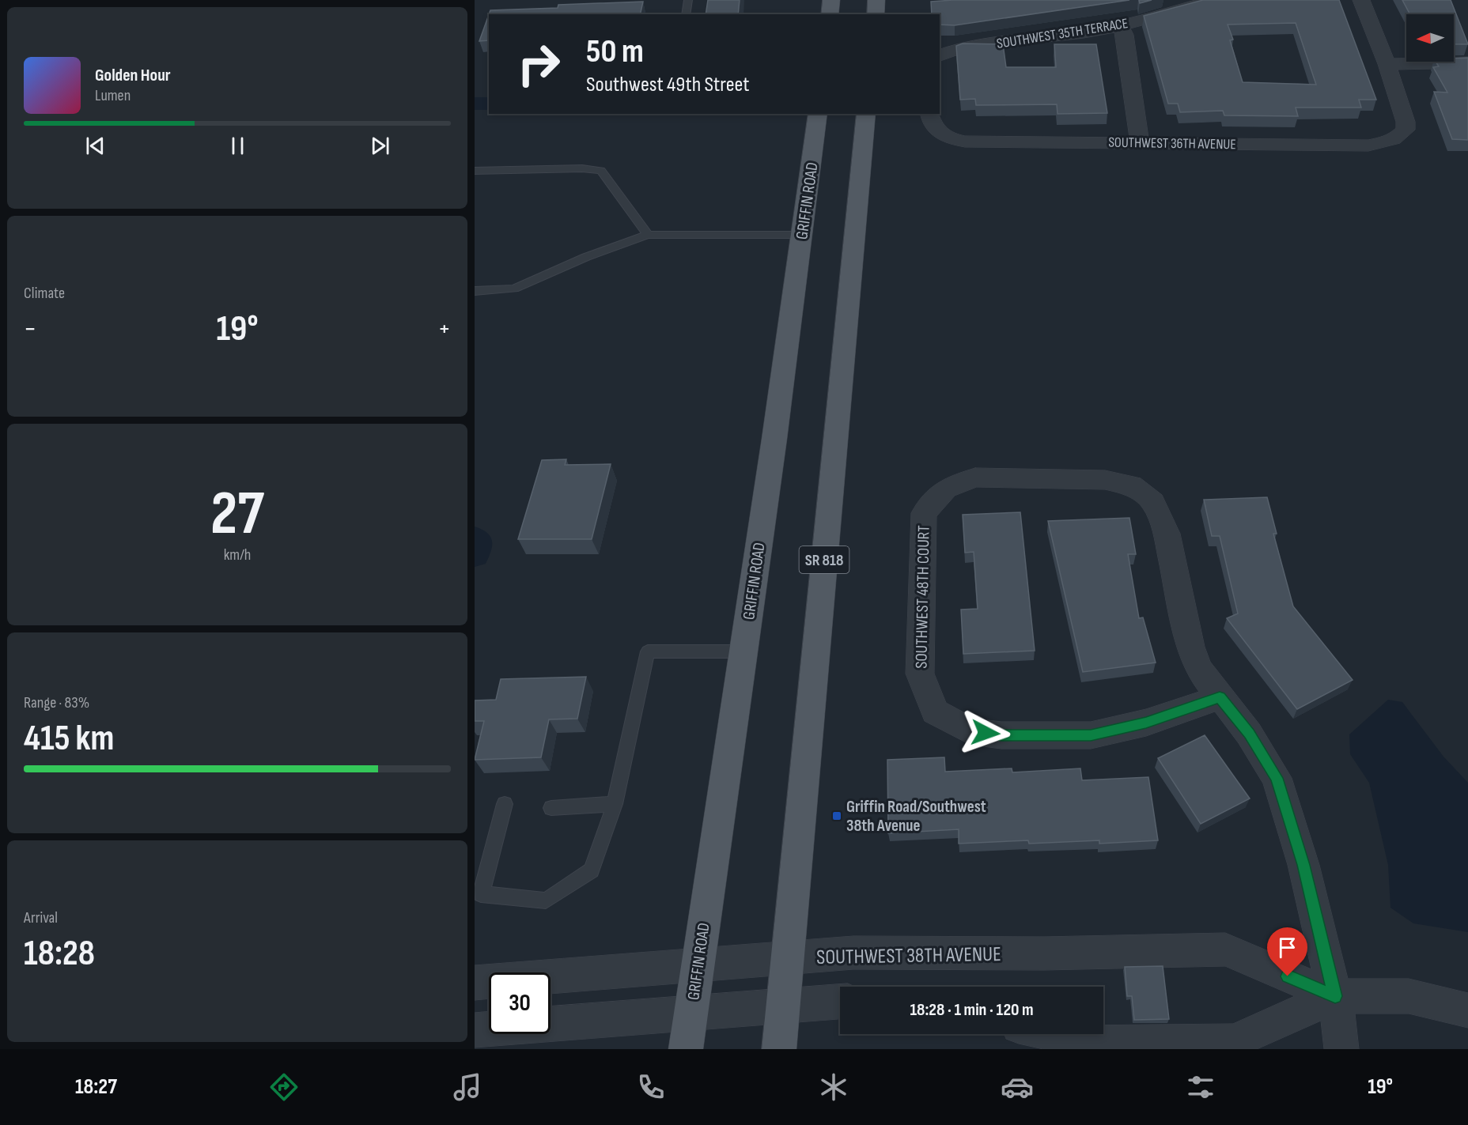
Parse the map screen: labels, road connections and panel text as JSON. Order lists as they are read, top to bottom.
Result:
{
  "streets": {
    "main road": ["GRIFFIN ROAD", "SR 818"],
    "street": [
      "SOUTHWEST 35TH TERRACE",
      "SOUTHWEST 36TH AVENUE",
      "SOUTHWEST 48TH COURT",
      "SOUTHWEST 38TH AVENUE"
    ]
  },
  "crossings": [
    ["GRIFFIN ROAD", "SOUTHWEST 38TH AVENUE"],
    ["SR 818", "SOUTHWEST 38TH AVENUE"]
  ],
  "places": {
    "transit": ["Griffin Road/Southwest 38th Avenue"]
  },
  "north": "left",
  "page": {
    "turn": ["50 m", "Southwest 49th Street"],
    "song": ["Golden Hour", "Lumen"],
    "tile": [
      "Climate",
      ["27", "km/h"],
      ["Range · 83%", "415 km"],
      ["Arrival", "18:28"]
    ],
    "heat": ["−", "19°", "+"],
    "limit": "30",
    "trip": "18:28 · 1 min · 120 m",
    "tabs": ["18:27", "19°"]
  }
}
